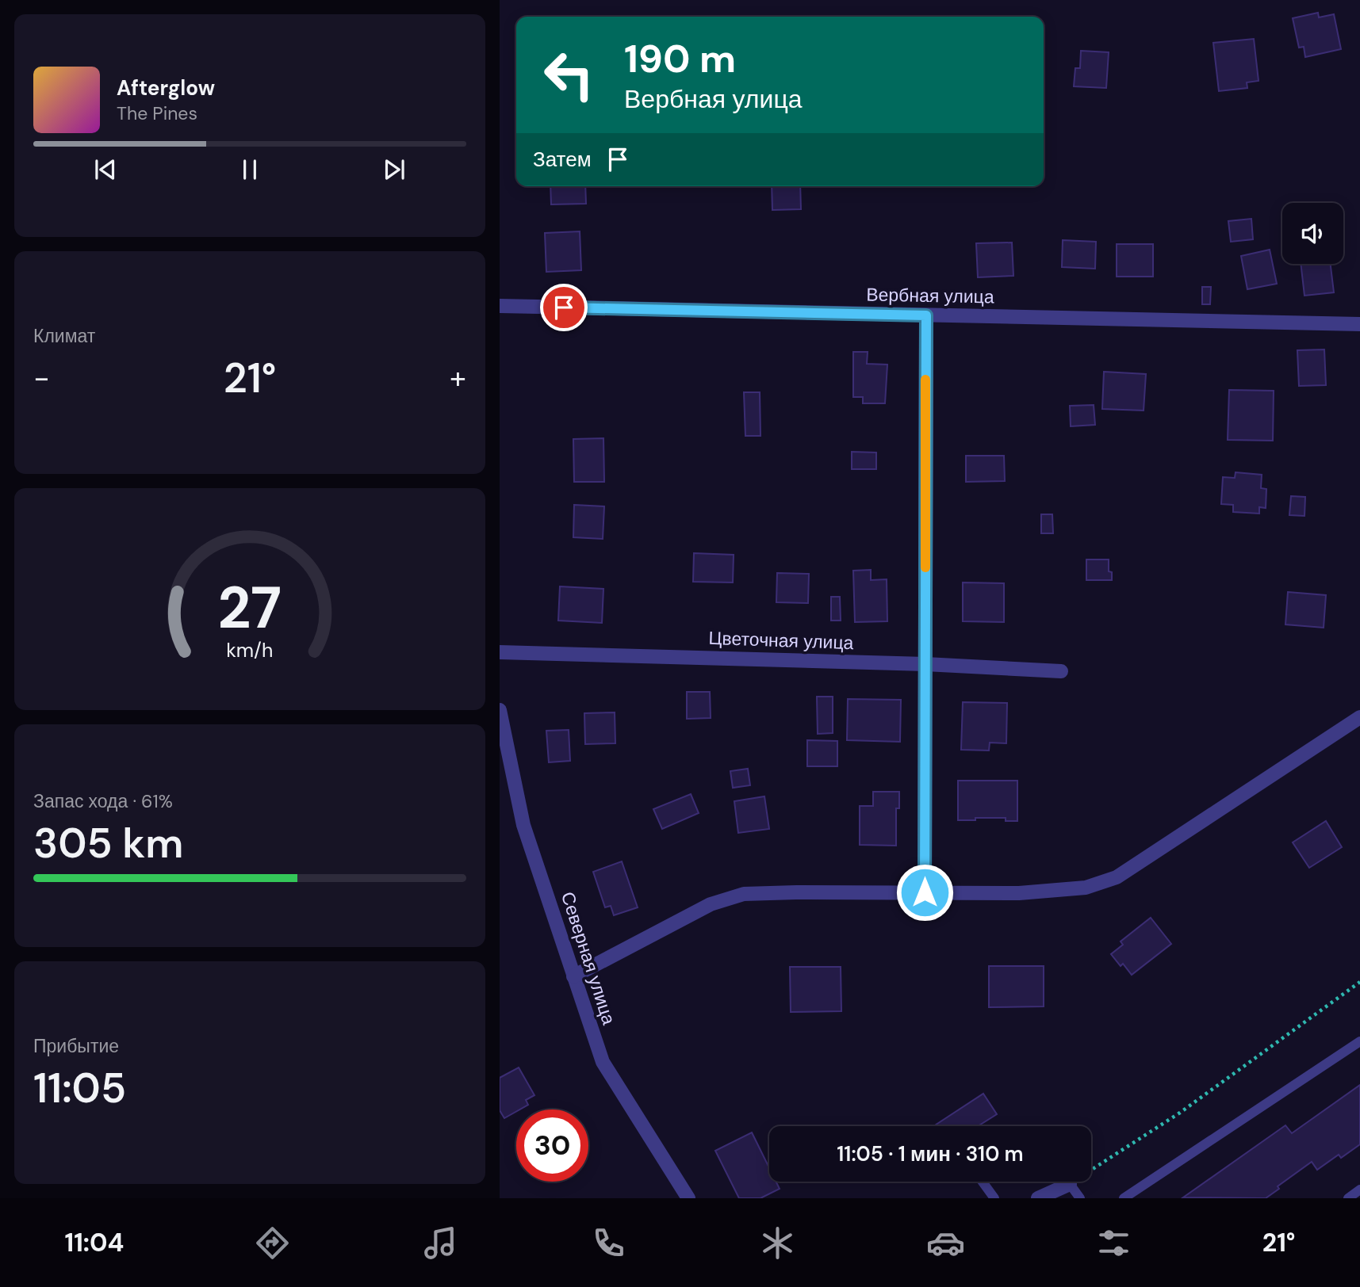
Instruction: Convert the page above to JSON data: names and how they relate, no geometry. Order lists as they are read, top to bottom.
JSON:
{
  "streets": {
    "street": ["Вербная улица", "Цветочная улица", "Северная улица"]
  },
  "page": {
    "turn": ["190 m", "Вербная улица"],
    "song": ["Afterglow", "The Pines"],
    "then": "Затем",
    "tile": [
      "Климат",
      ["Запас хода · 61%", "305 km"],
      ["Прибытие", "11:05"]
    ],
    "heat": ["−", "21°", "+"],
    "limit": "30",
    "trip": "11:05 · 1 мин · 310 m",
    "tabs": ["11:04", "21°"],
    "gauge": ["27", "km/h"]
  }
}
